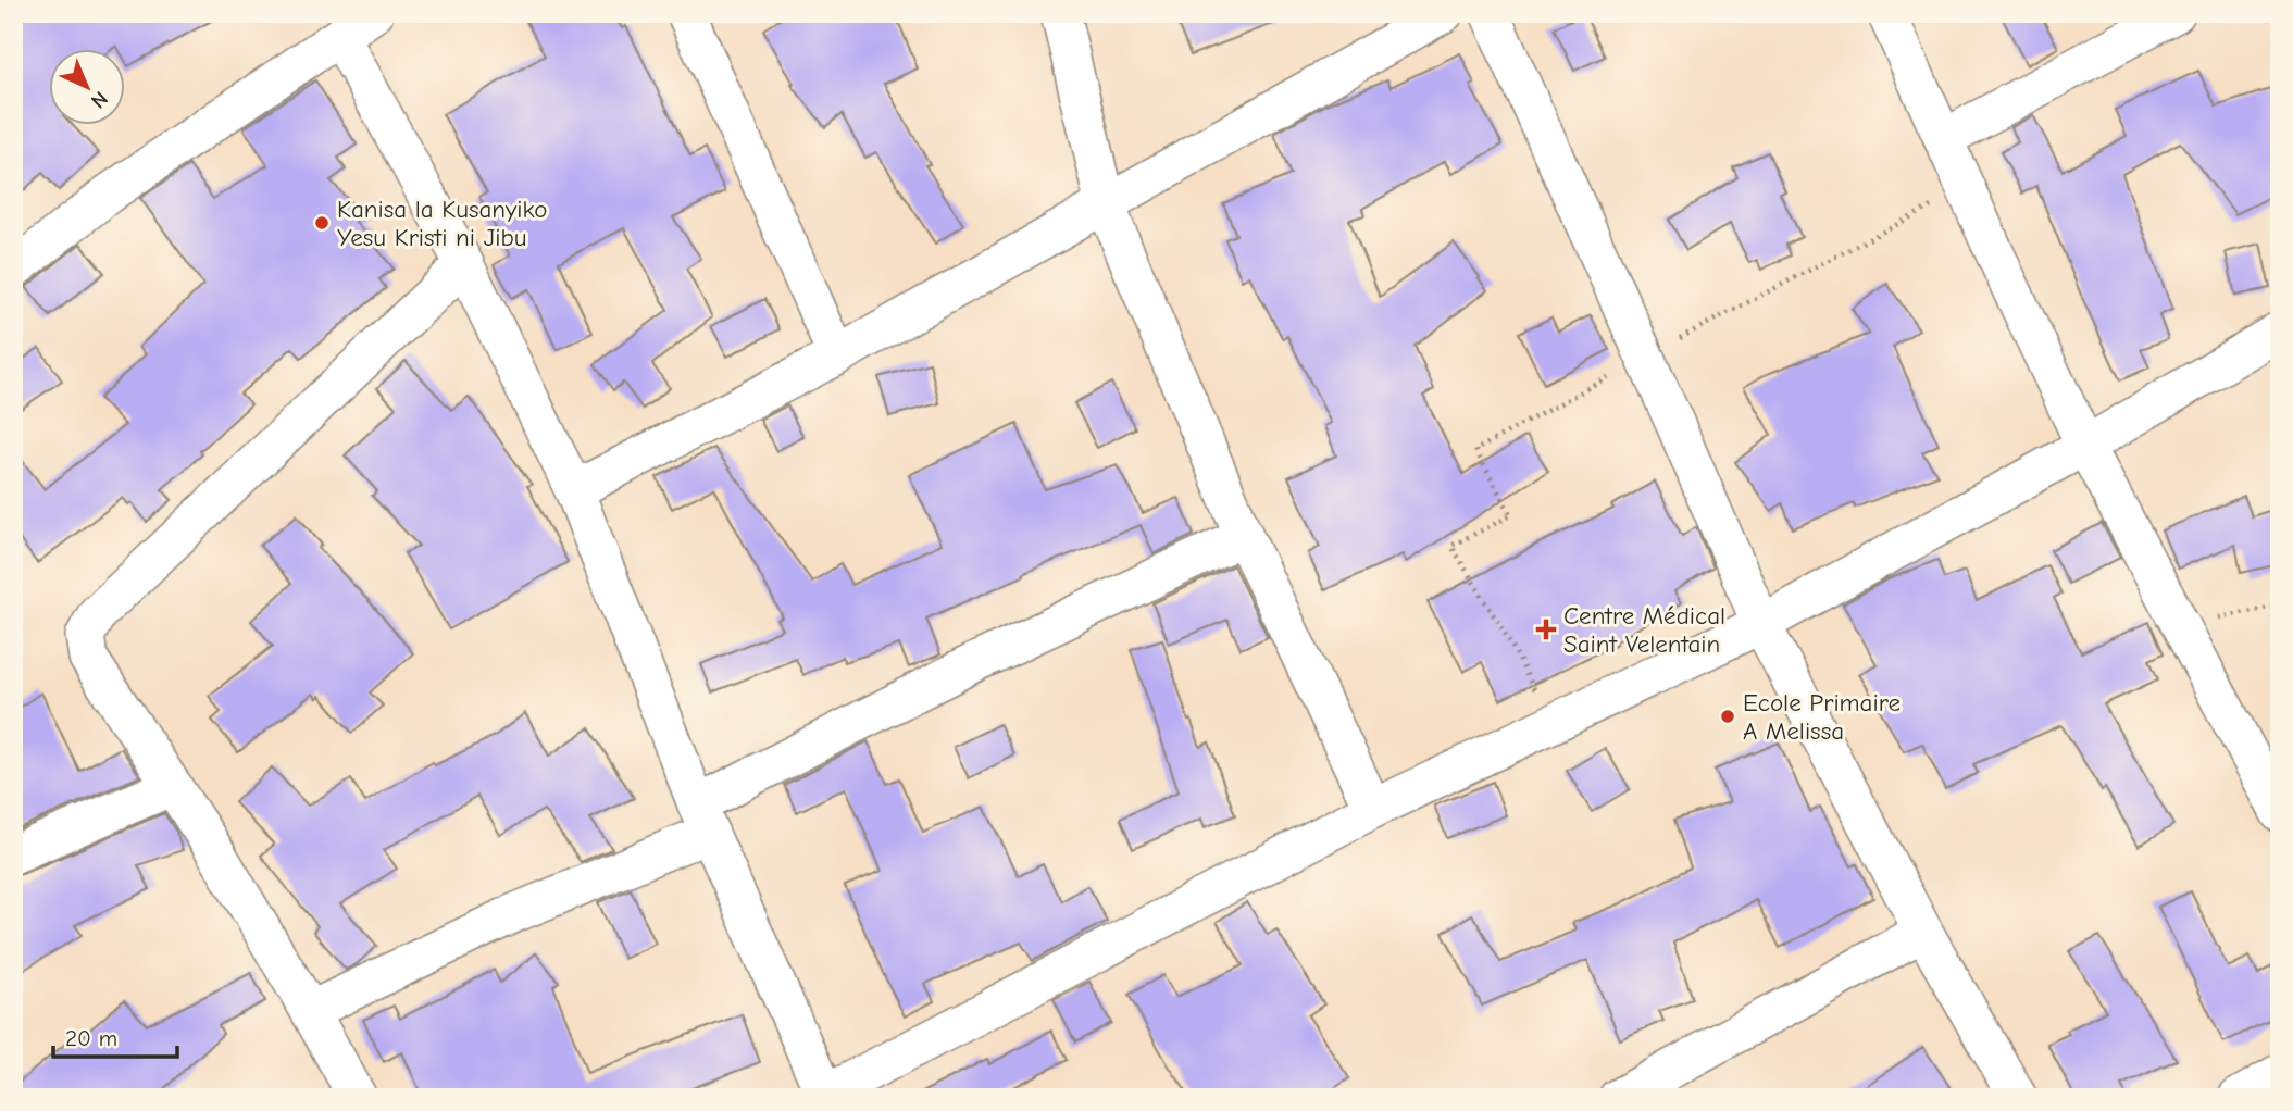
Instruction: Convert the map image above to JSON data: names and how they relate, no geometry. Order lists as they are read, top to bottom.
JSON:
{
  "places": {
    "other": ["Kanisa la Kusanyiko Yesu Kristi ni Jibu", "Ecole Primaire A Melissa"],
    "health": ["Centre Médical Saint Velentain"]
  },
  "scale_bar": "20 m",
  "north": "bottom right"
}
